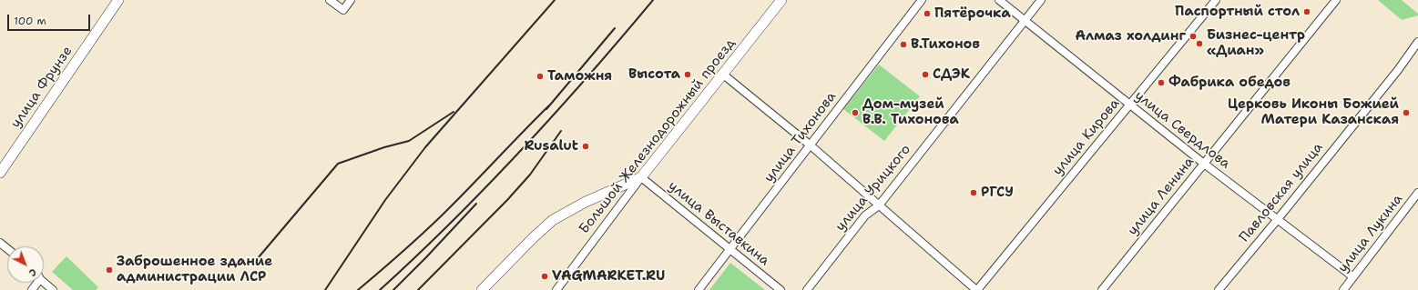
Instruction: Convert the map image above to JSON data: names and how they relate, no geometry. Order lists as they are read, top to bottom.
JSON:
{
  "streets": {
    "main road": ["улица Фрунзе", "Большой Железнодорожный проезд"],
    "street": [
      "улица Свердлова",
      "улица Тихонова",
      "улица Кирова",
      "улица Урицкого",
      "Павловская улица",
      "улица Ленина",
      "улица Выставкина",
      "улица Лукина"
    ]
  },
  "crossings": [
    ["улица Свердлова", "улица Кирова"],
    ["улица Свердлова", "улица Урицкого"],
    ["улица Свердлова", "Павловская улица"],
    ["улица Свердлова", "улица Ленина"],
    ["улица Свердлова", "улица Лукина"],
    ["Большой Железнодорожный проезд", "улица Выставкина"],
    ["улица Тихонова", "улица Выставкина"]
  ],
  "places": [
    "Паспортный стол",
    "Пятёрочка",
    "Алмаз холдинг",
    "Бизнес-центр «Диан»",
    "В.Тихонов",
    "Высота",
    "СДЭК",
    "Таможня",
    "Фабрика обедов",
    "Дом-музей В.В. Тихонова",
    "Церковь Иконы Божией Матери Казанская",
    "Rusalut",
    "РГСУ",
    "Заброшенное здание администрации ЛСР",
    "VAGMARKET.RU"
  ],
  "scale_bar": "100 m",
  "north": "bottom right"
}
